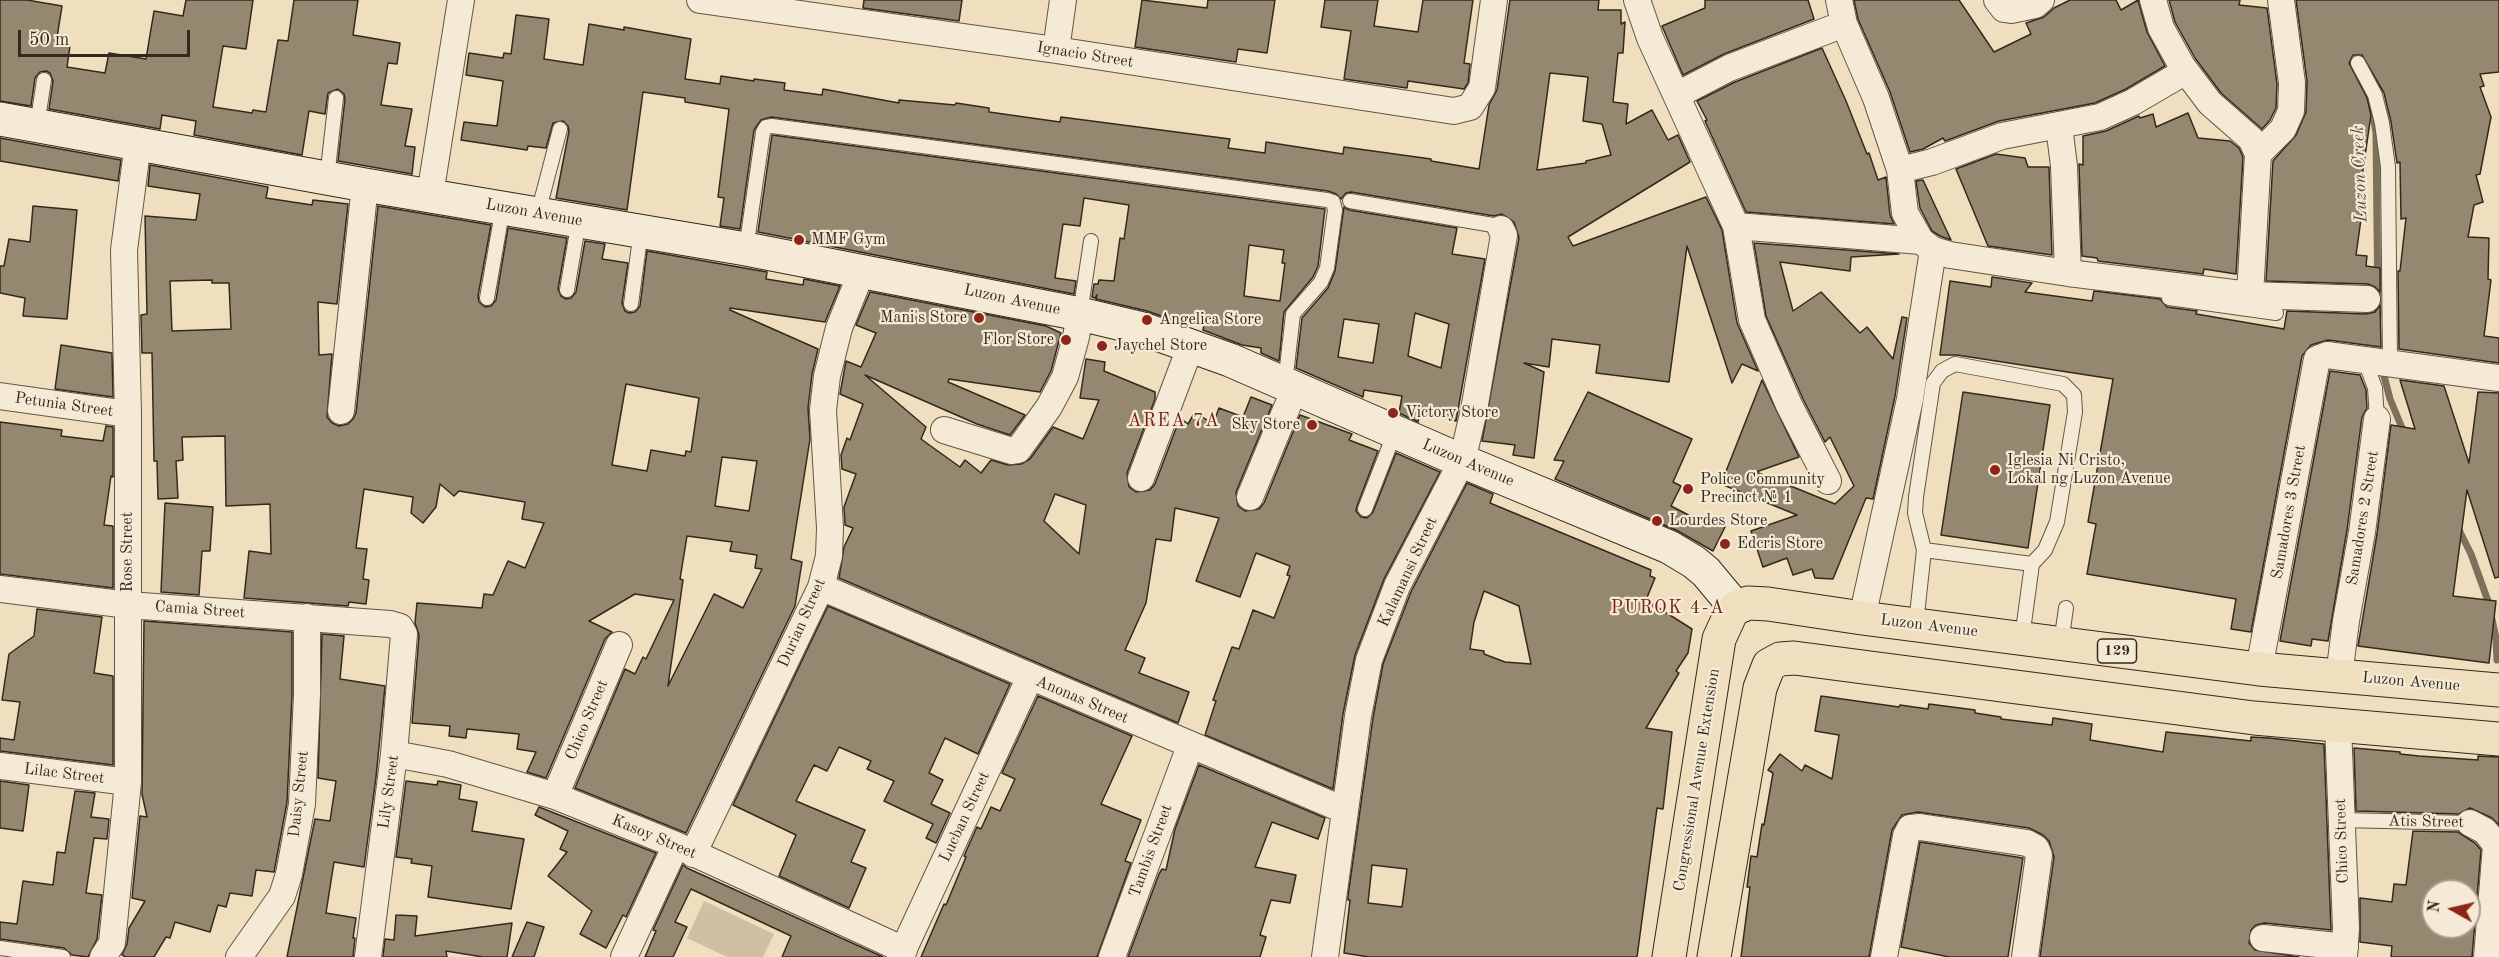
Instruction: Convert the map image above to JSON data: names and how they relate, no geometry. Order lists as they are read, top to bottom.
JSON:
{
  "streets": {
    "main road": ["Luzon Avenue", "129", "Congressional Avenue Extension"],
    "street": [
      "Ignacio Street",
      "Petunia Street",
      "Samadores 3 Street",
      "Samadores 2 Street",
      "Rose Street",
      "Kalamansi Street",
      "Camia Street",
      "Durian Street",
      "Anonas Street",
      "Chico Street",
      "Lilac Street",
      "Lily Street",
      "Daisy Street",
      "Lucban Street",
      "Atis Street",
      "Kasoy Street",
      "Tambis Street"
    ]
  },
  "crossings": [
    ["Luzon Avenue", "Samadores 3 Street"],
    ["Luzon Avenue", "Samadores 2 Street"],
    ["Luzon Avenue", "Rose Street"],
    ["Luzon Avenue", "Kalamansi Street"],
    ["Luzon Avenue", "Durian Street"],
    ["Luzon Avenue", "Congressional Avenue Extension"],
    ["Petunia Street", "Rose Street"],
    ["Samadores 3 Street", "Samadores 2 Street"],
    ["Rose Street", "Camia Street"],
    ["Rose Street", "Lilac Street"],
    ["Kalamansi Street", "Anonas Street"],
    ["Camia Street", "Lily Street"],
    ["Camia Street", "Daisy Street"],
    ["Durian Street", "Anonas Street"],
    ["Durian Street", "Kasoy Street"],
    ["Anonas Street", "Lucban Street"],
    ["Anonas Street", "Tambis Street"],
    ["Chico Street", "Atis Street"],
    ["Chico Street", "Kasoy Street"],
    ["Lily Street", "Kasoy Street"],
    ["Lucban Street", "Kasoy Street"]
  ],
  "districts": ["AREA 7A", "PUROK 4-A"],
  "water": ["Luzon Creek"],
  "places": [
    "MMF Gym",
    "Mani's Store",
    "Angelica Store",
    "Flor Store",
    "Jaychel Store",
    "Victory Store",
    "Sky Store",
    "Iglesia Ni Cristo, Lokal ng Luzon Avenue",
    "Police Community Precinct № 1",
    "Lourdes Store",
    "Edcris Store"
  ],
  "scale_bar": "50 m",
  "north": "left"
}
